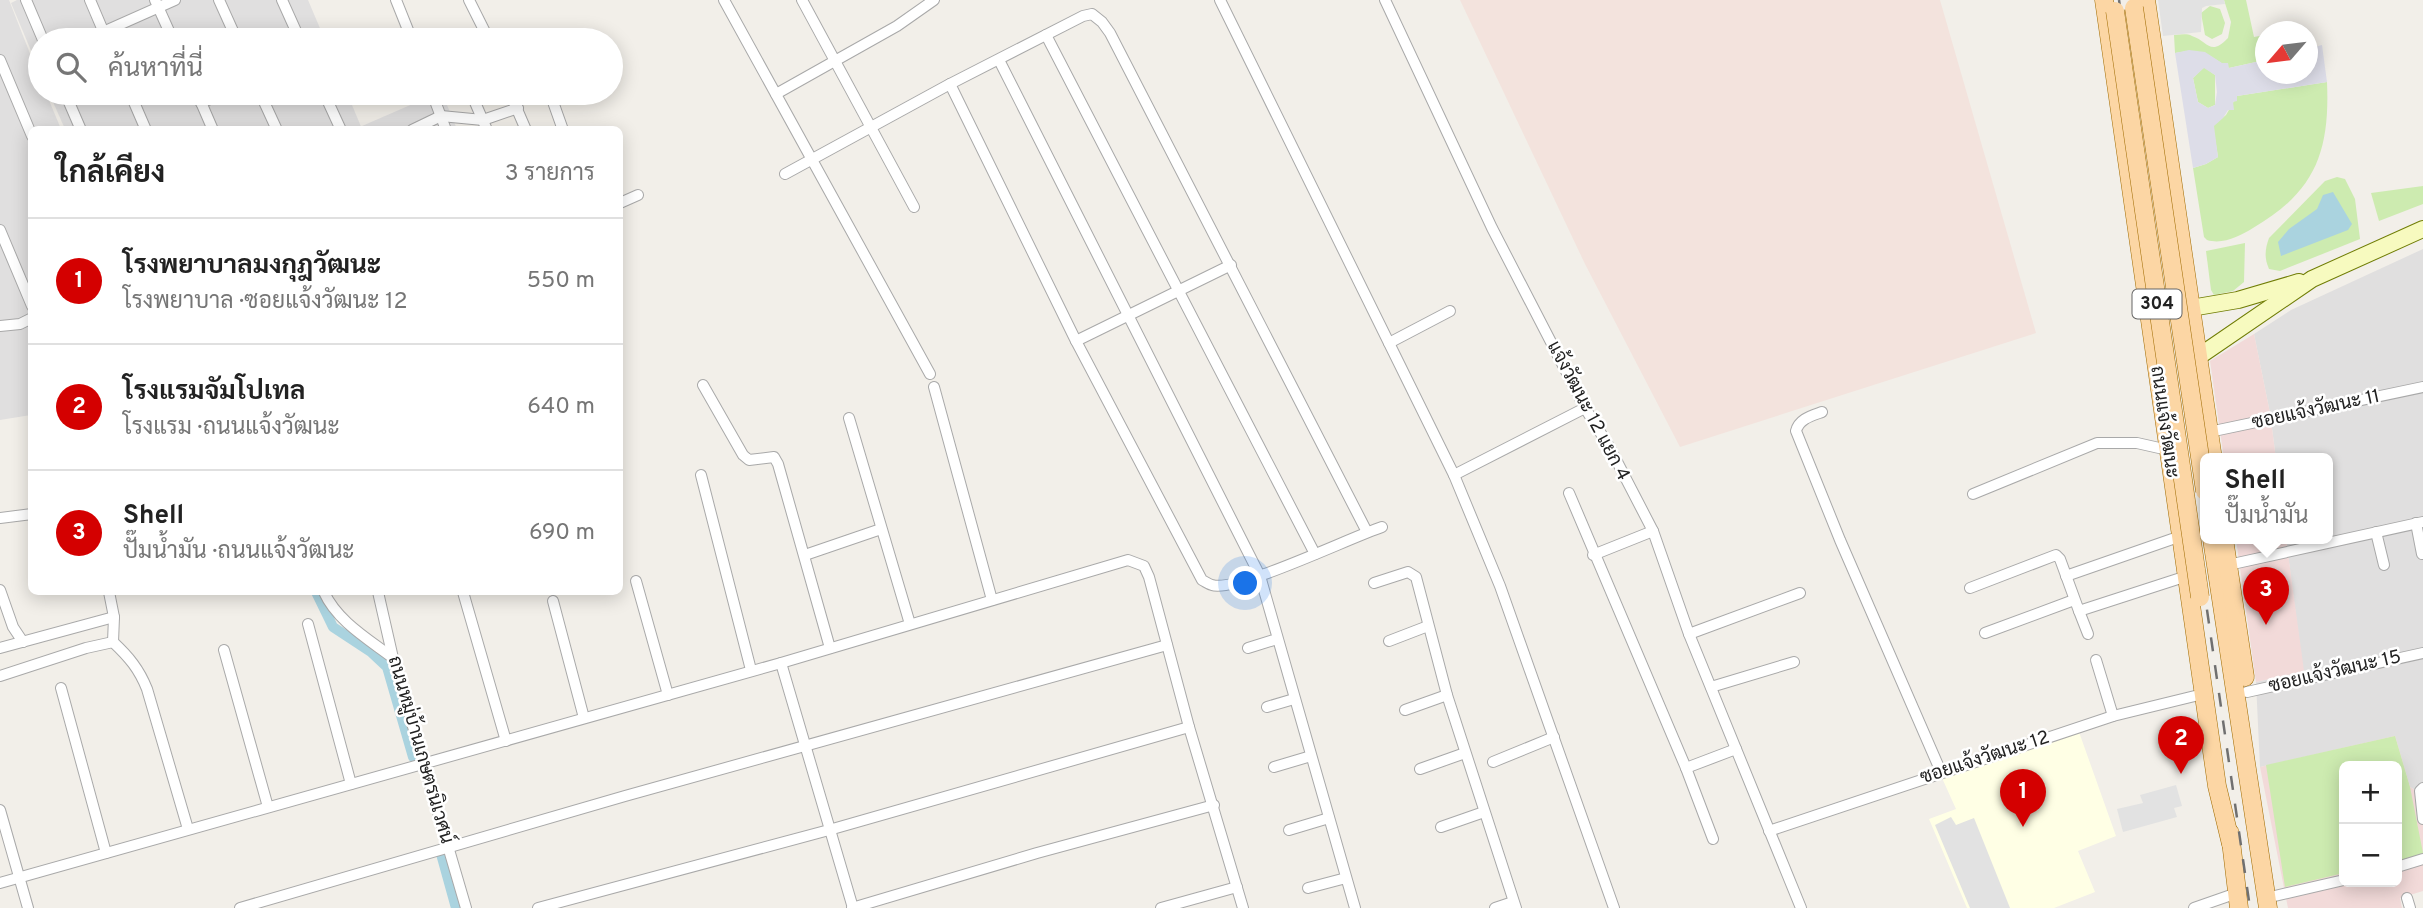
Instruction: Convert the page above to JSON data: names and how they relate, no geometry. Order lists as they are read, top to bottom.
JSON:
{
  "streets": {
    "main road": ["304", "ถนนแจ้งวัฒนะ"],
    "street": [
      "ซอยแจ้งวัฒนะ 11",
      "แจ้งวัฒนะ 12 แยก 4",
      "ซอยแจ้งวัฒนะ 15",
      "ถนนหมู่บ้านเกษตรนิเวศน์",
      "ซอยแจ้งวัฒนะ 12"
    ]
  },
  "crossings": [
    ["ซอยแจ้งวัฒนะ 11", "ถนนแจ้งวัฒนะ"],
    ["แจ้งวัฒนะ 12 แยก 4", "ซอยแจ้งวัฒนะ 12"],
    ["ถนนแจ้งวัฒนะ", "ซอยแจ้งวัฒนะ 12"]
  ],
  "north": "bottom left",
  "page": {
    "search": "ค้นหาที่นี่",
    "heading": ["ใกล้เคียง", "3 รายการ"],
    "list": [
      {
        "mark": "1",
        "name": "โรงพยาบาลมงกุฎวัฒนะ",
        "note": "โรงพยาบาล · ซอยแจ้งวัฒนะ 12",
        "value": "550 m"
      },
      {
        "mark": "2",
        "name": "โรงแรมจัมโปเทล",
        "note": "โรงแรม · ถนนแจ้งวัฒนะ",
        "value": "640 m"
      },
      {
        "mark": "3",
        "name": "Shell",
        "note": "ปั๊มน้ำมัน · ถนนแจ้งวัฒนะ",
        "value": "690 m"
      }
    ],
    "popup": ["Shell", "ปั๊มน้ำมัน"],
    "pins": ["3", "2", "1"],
    "map_buttons": ["+", "−"]
  }
}
